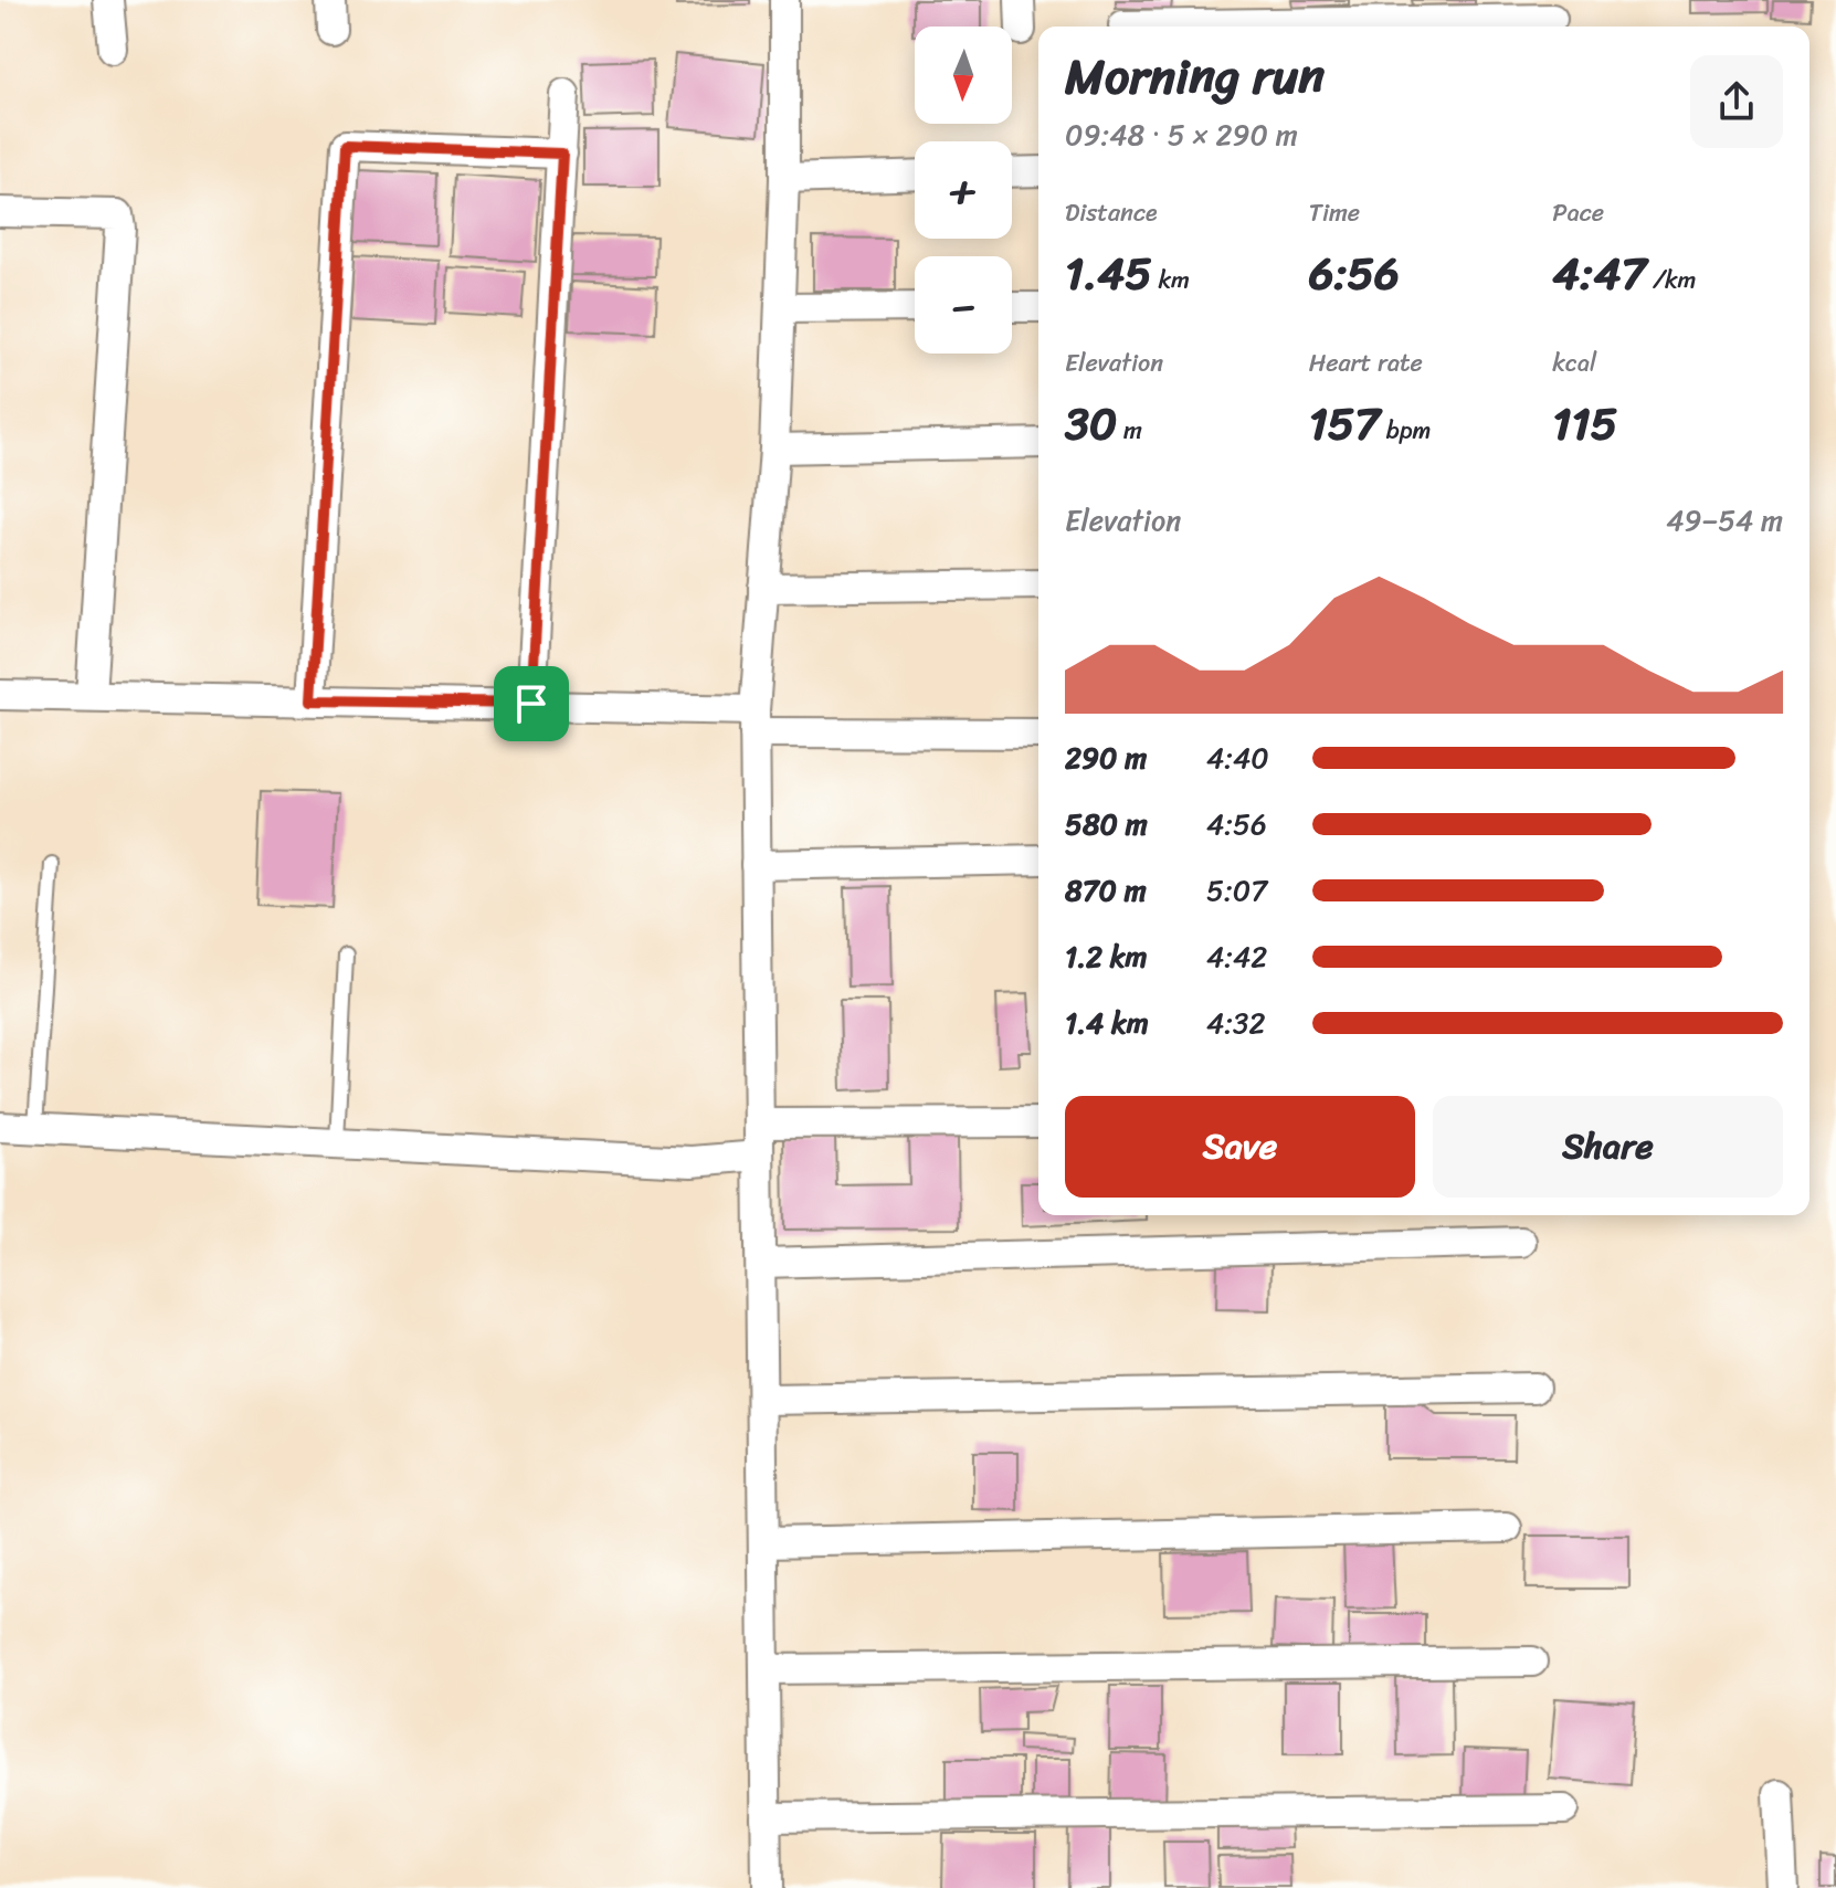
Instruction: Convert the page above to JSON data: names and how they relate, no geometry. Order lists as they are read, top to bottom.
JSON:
{
  "north": "bottom",
  "page": {
    "map_buttons": ["+", "−"],
    "heading": ["Morning run", "09:48 · 5 × 290 m"],
    "stats": [
      ["Distance", "1.45 km"],
      ["Time", "6:56"],
      ["Pace", "4:47 /km"],
      ["Elevation", "30 m"],
      ["Heart rate", "157 bpm"],
      ["kcal", "115"]
    ],
    "chart": ["Elevation", "49–54 m"],
    "list": [
      {
        "name": "290 m",
        "note": "4:40"
      },
      {
        "name": "580 m",
        "note": "4:56"
      },
      {
        "name": "870 m",
        "note": "5:07"
      },
      {
        "name": "1.2 km",
        "note": "4:42"
      },
      {
        "name": "1.4 km",
        "note": "4:32"
      }
    ],
    "buttons": ["Save", "Share"]
  }
}
